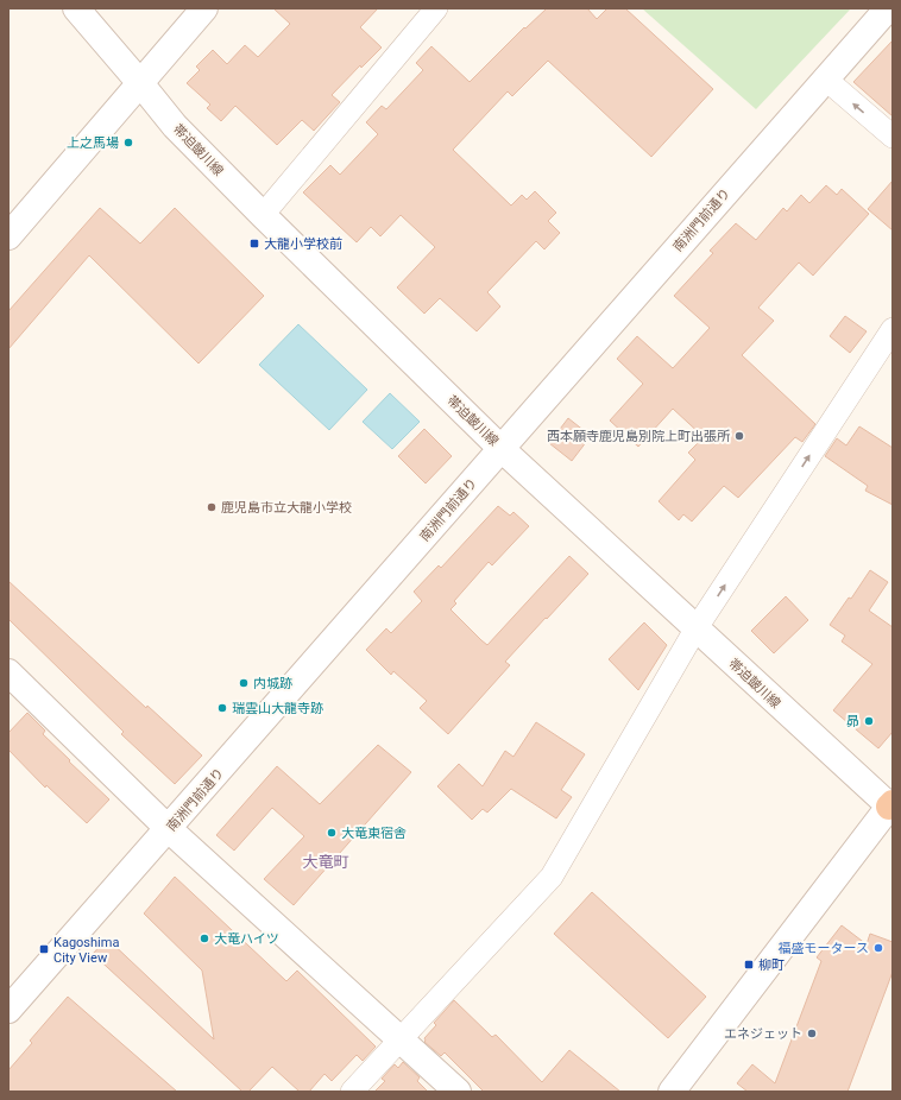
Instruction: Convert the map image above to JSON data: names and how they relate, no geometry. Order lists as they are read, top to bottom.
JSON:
{
  "streets": {
    "street": ["帯迫皷川線", "南洲門前通り"]
  },
  "crossings": [
    ["帯迫皷川線", "南洲門前通り"]
  ],
  "districts": ["大竜町"],
  "places": {
    "other": [
      "上之馬場",
      "西本願寺鹿児島別院上町出張所",
      "鹿児島市立大龍小学校",
      "内城跡",
      "瑞雲山大龍寺跡",
      "昴",
      "大竜東宿舎",
      "大竜ハイツ",
      "福盛モータース",
      "エネジェット"
    ],
    "transit": ["大龍小学校前", "Kagoshima City View", "柳町"]
  }
}
